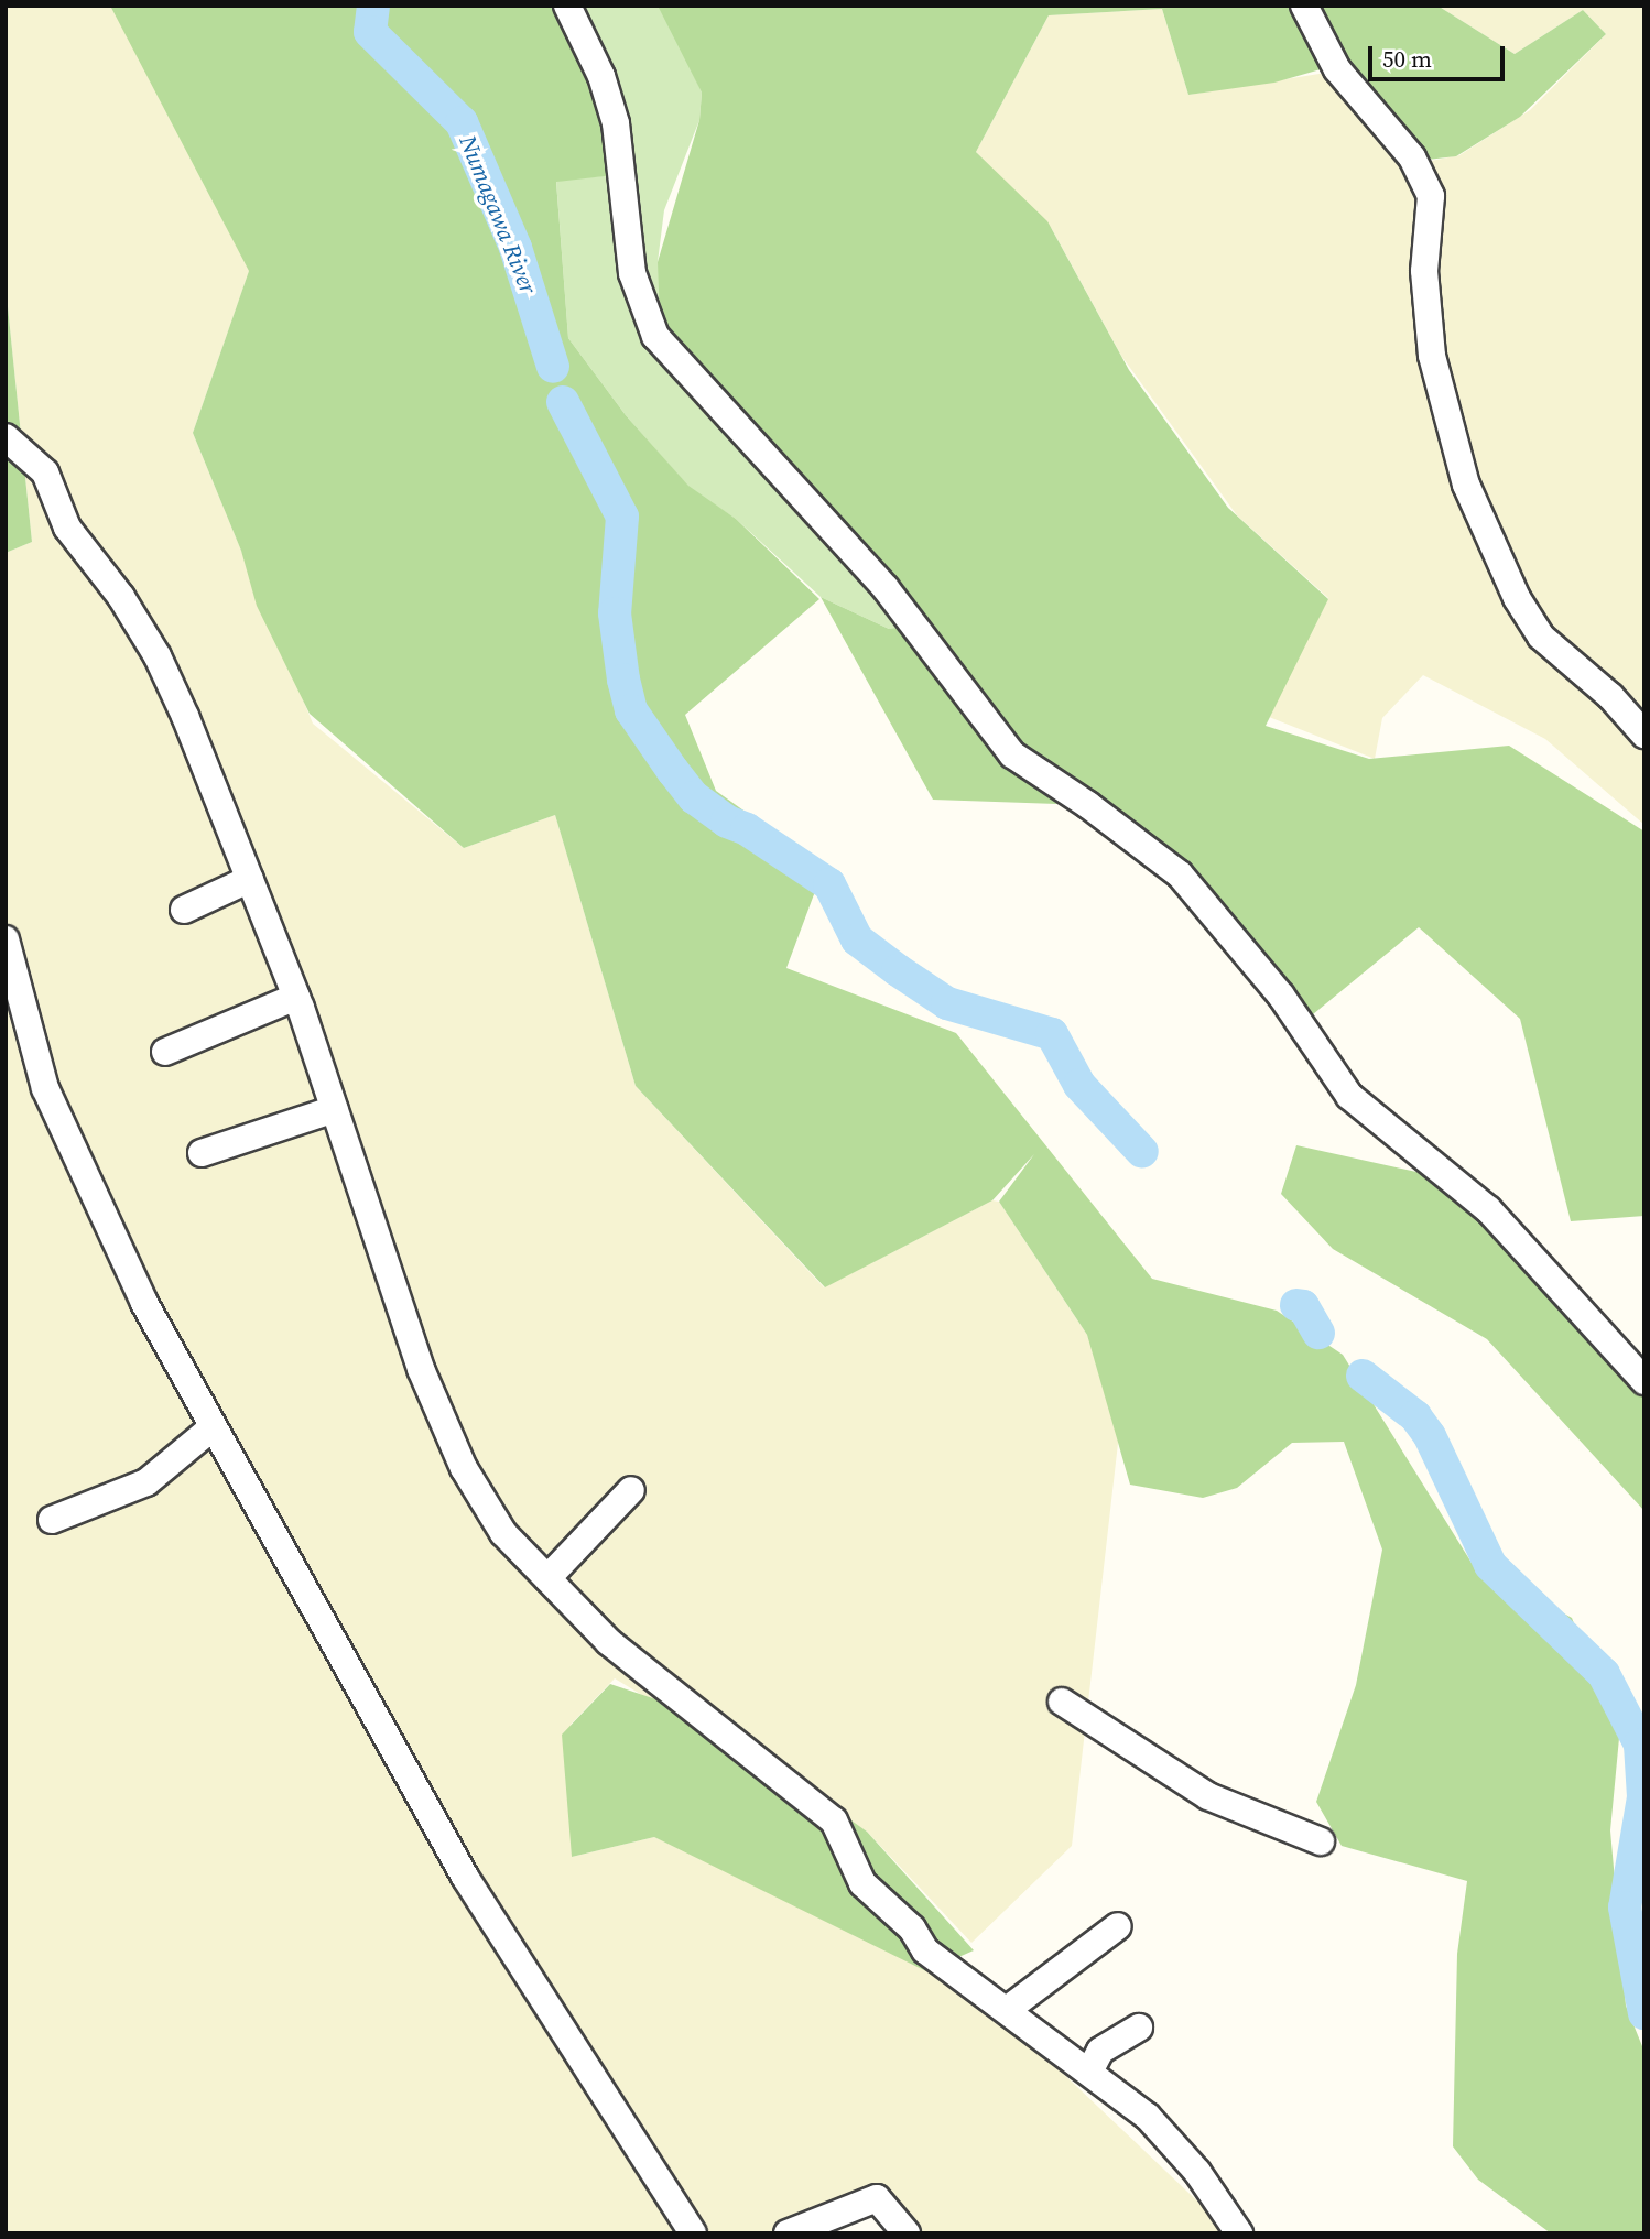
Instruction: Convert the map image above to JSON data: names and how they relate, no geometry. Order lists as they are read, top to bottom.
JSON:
{
  "water": ["Numagawa River"],
  "scale_bar": "50 m"
}
